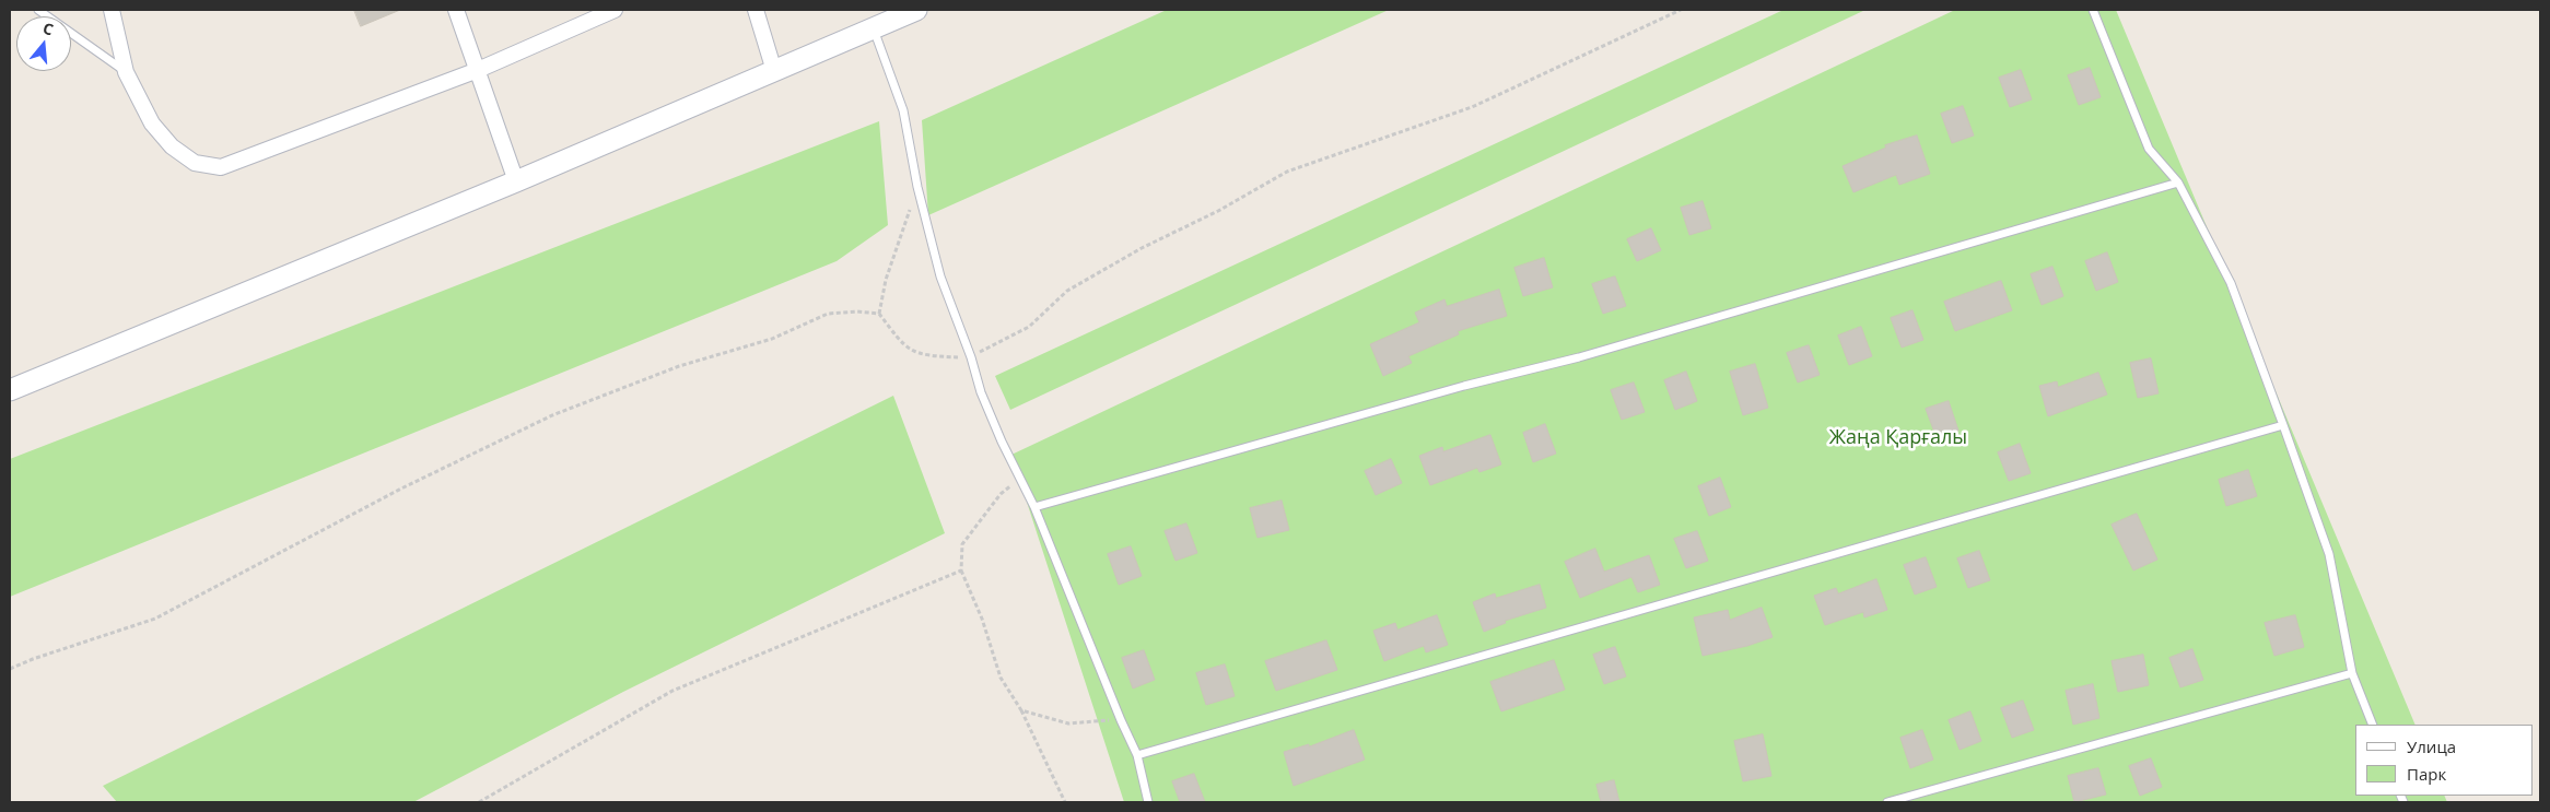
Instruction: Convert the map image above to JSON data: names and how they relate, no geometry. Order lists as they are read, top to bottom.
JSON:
{
  "parks": ["Жаңа Қарғалы"],
  "legend": ["Улица", "Парк"],
  "north": "top"
}
